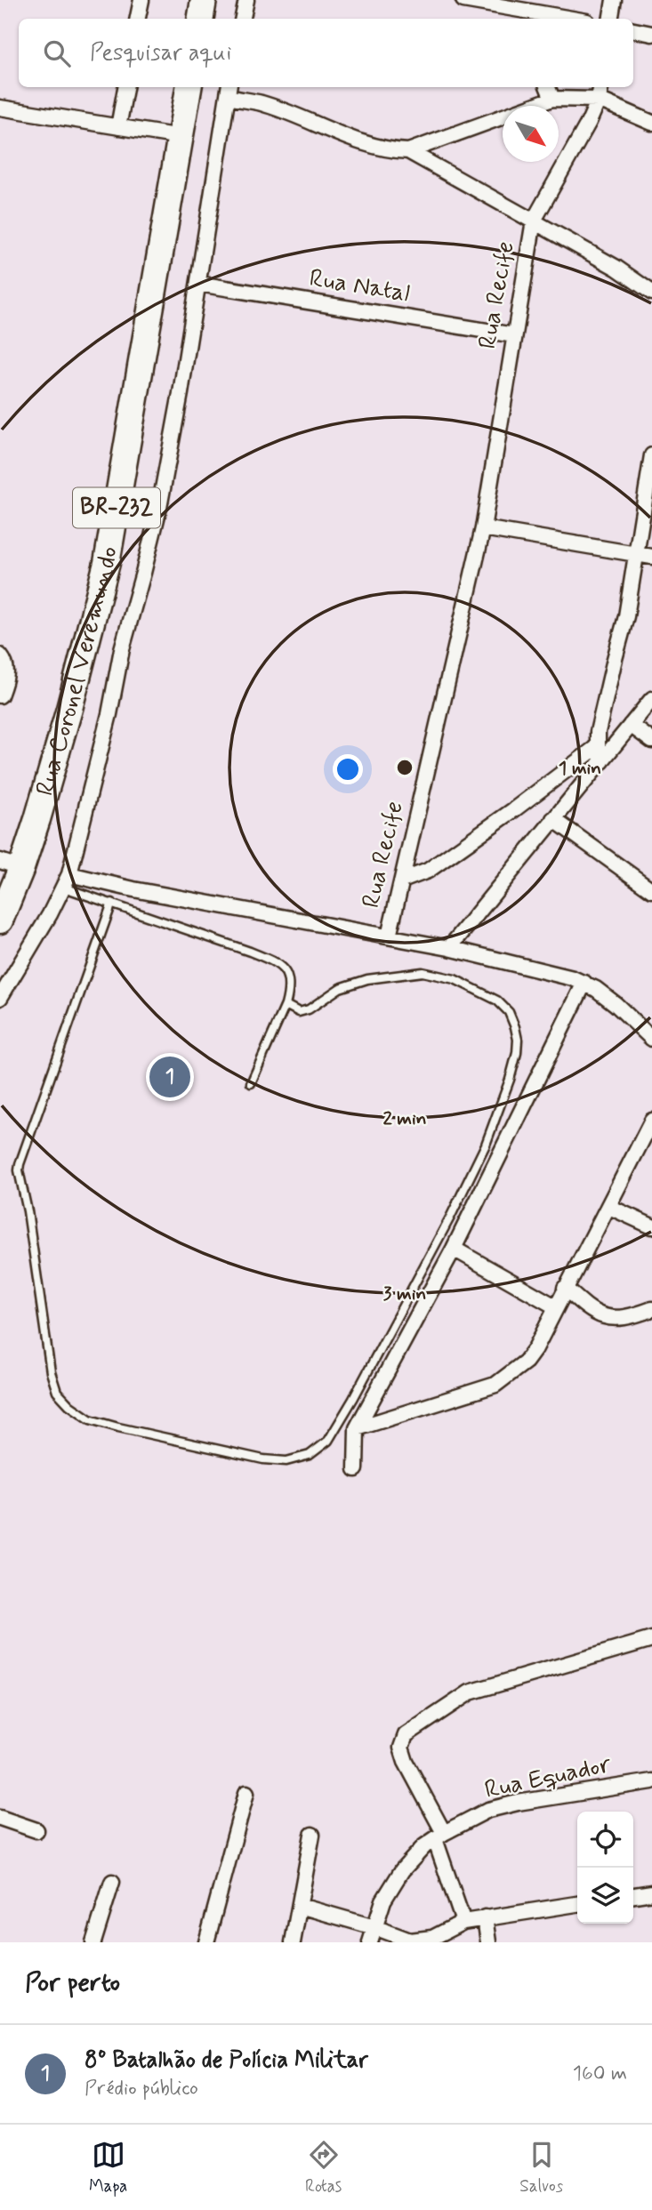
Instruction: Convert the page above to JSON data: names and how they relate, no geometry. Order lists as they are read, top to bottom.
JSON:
{
  "streets": {
    "highway": ["BR-232", "Rua Coronel Veremundo"],
    "street": ["Rua Natal", "Rua Recife", "Rua Equador"]
  },
  "crossings": [
    ["Rua Natal", "Rua Recife"]
  ],
  "north": "bottom right",
  "page": {
    "search": "Pesquisar aqui",
    "pins": "1",
    "heading": "Por perto",
    "list": [
      {
        "mark": "1",
        "name": "8º Batalhão de Polícia Militar",
        "note": "Prédio público",
        "value": "160 m"
      }
    ],
    "nav": ["Mapa", "Rotas", "Salvos"]
  },
  "rings": ["1 min", "2 min", "3 min"]
}
